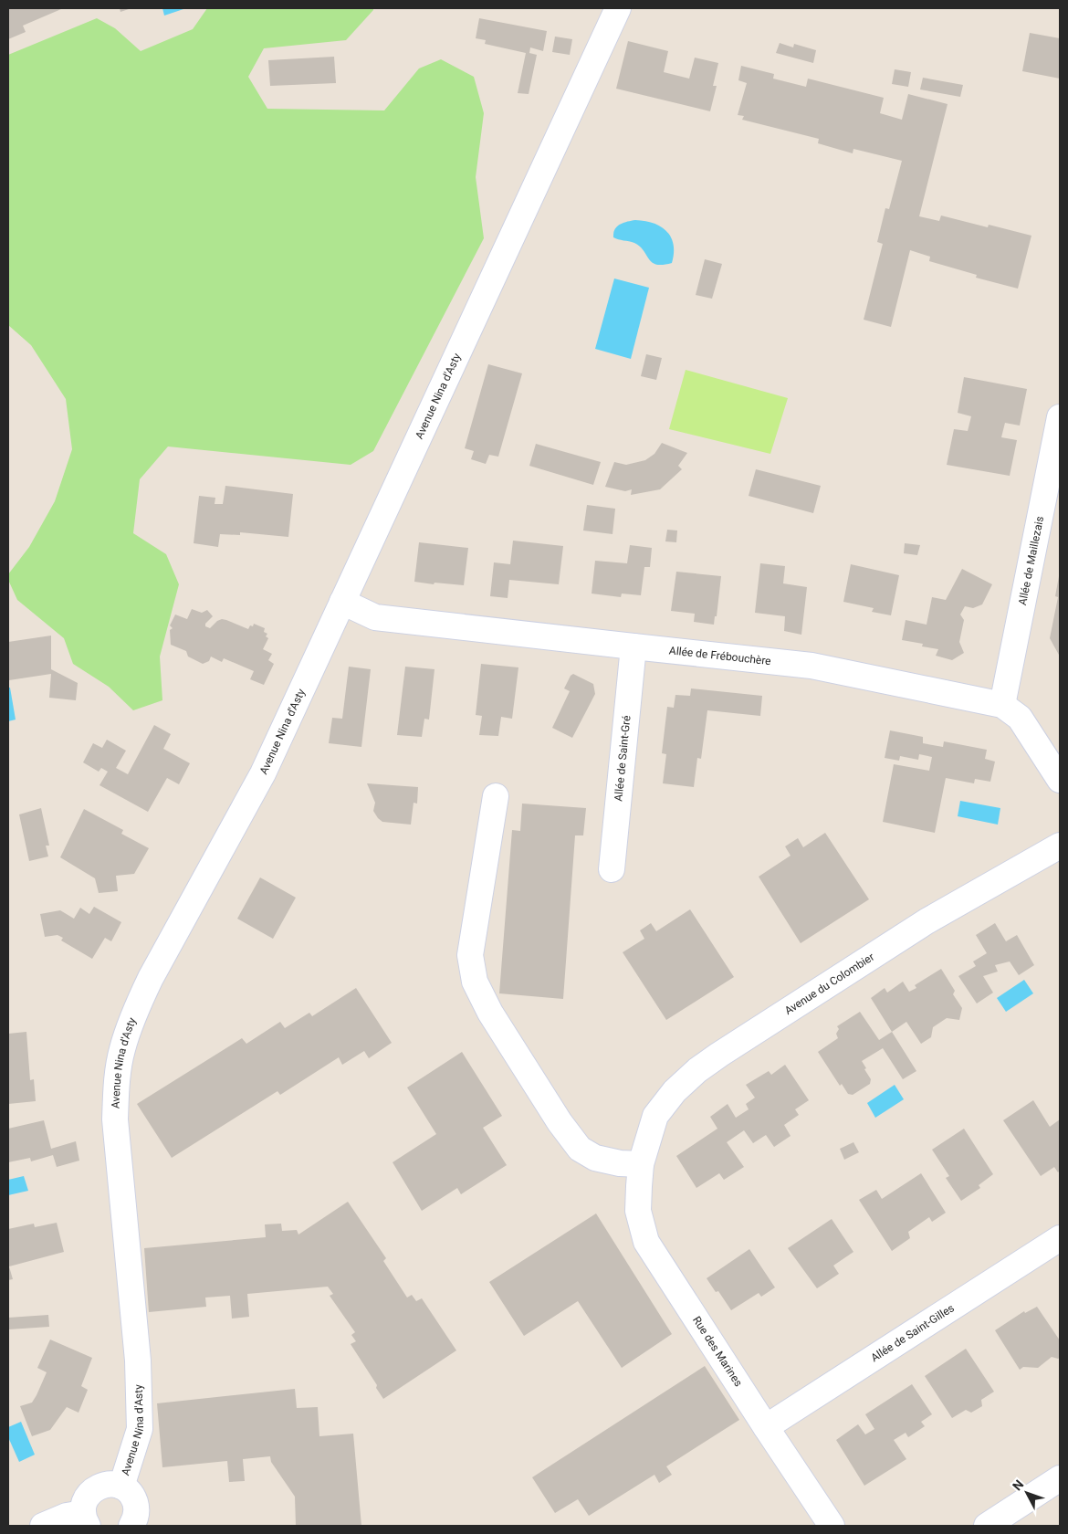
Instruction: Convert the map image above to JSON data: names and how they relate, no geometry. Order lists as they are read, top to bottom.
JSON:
{
  "streets": {
    "street": [
      "Avenue Nina d'Asty",
      "Allée de Maillezais",
      "Allée de Frébouchère",
      "Allée de Saint-Gré",
      "Avenue du Colombier",
      "Allée de Saint-Gilles",
      "Rue des Marines"
    ]
  },
  "crossings": [
    ["Avenue Nina d'Asty", "Allée de Frébouchère"],
    ["Allée de Maillezais", "Allée de Frébouchère"],
    ["Allée de Frébouchère", "Allée de Saint-Gré"],
    ["Avenue du Colombier", "Rue des Marines"],
    ["Allée de Saint-Gilles", "Rue des Marines"]
  ],
  "north": "top left"
}
